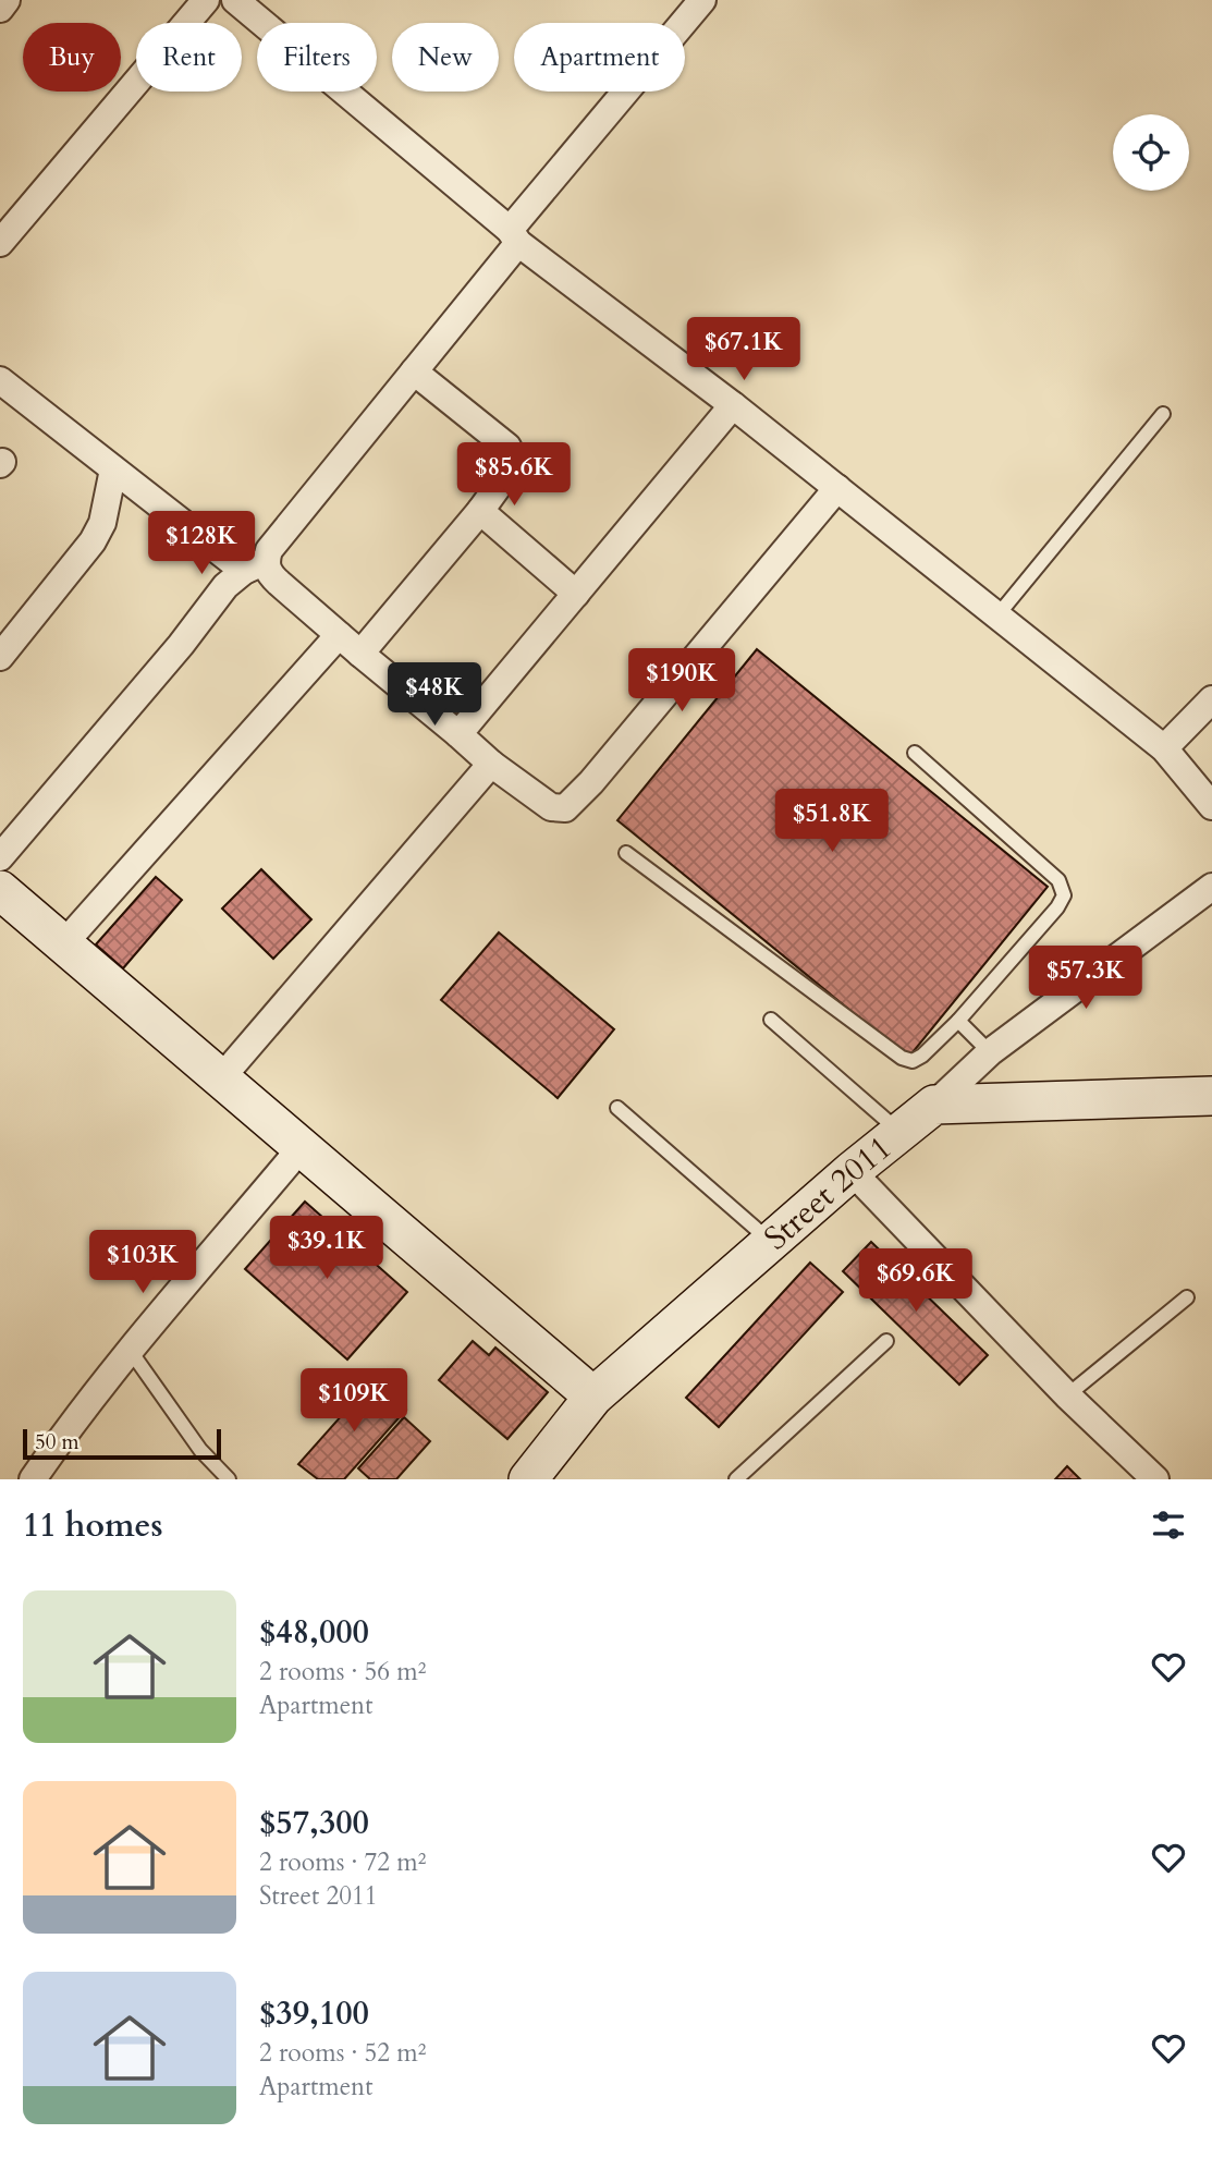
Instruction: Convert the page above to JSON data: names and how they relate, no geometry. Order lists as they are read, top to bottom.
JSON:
{
  "streets": {
    "main road": ["Street 2011"]
  },
  "scale_bar": "50 m",
  "page": {
    "chip": [
      "Buy",
      "Rent",
      "Filters",
      "New",
      "Apartment"
    ],
    "price": [
      "$67.1K",
      "$85.6K",
      "$128K",
      "$190K",
      "$48K",
      "$51.8K",
      "$57.3K",
      "$39.1K",
      "$103K",
      "$69.6K",
      "$109K"
    ],
    "scale": "50 m",
    "heading": "11 homes",
    "list": [
      {
        "name": "$48,000",
        "note": "2 rooms · 56 m² · Apartment"
      },
      {
        "name": "$57,300",
        "note": "2 rooms · 72 m² · Street 2011"
      },
      {
        "name": "$39,100",
        "note": "2 rooms · 52 m² · Apartment"
      }
    ]
  }
}
